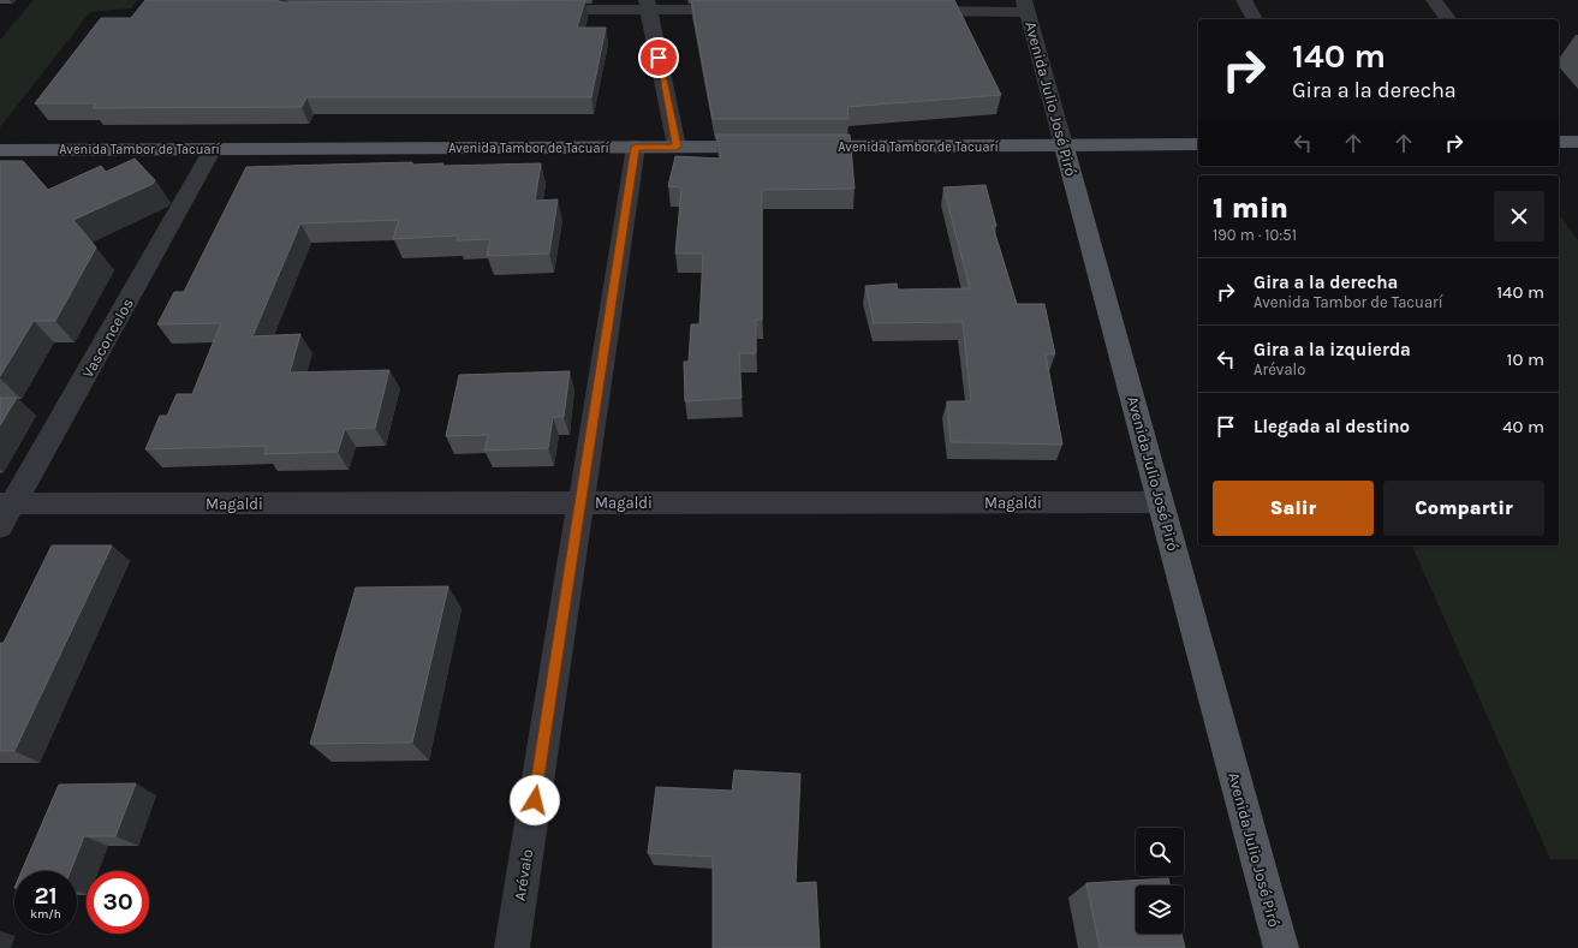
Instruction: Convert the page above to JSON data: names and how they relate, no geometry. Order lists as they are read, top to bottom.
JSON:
{
  "streets": {
    "main road": ["Avenida Julio José Piró", "Avenida Tambor de Tacuarí"],
    "street": ["Vasconcelos", "Magaldi", "Arévalo"]
  },
  "crossings": [
    ["Avenida Julio José Piró", "Avenida Tambor de Tacuarí"],
    ["Avenida Julio José Piró", "Magaldi"],
    ["Avenida Tambor de Tacuarí", "Vasconcelos"],
    ["Avenida Tambor de Tacuarí", "Arévalo"],
    ["Vasconcelos", "Magaldi"],
    ["Magaldi", "Arévalo"]
  ],
  "page": {
    "turn": ["140 m", "Gira a la derecha"],
    "heading": ["1 min", "190 m · 10:51"],
    "list": [
      {
        "name": "Gira a la derecha",
        "note": "Avenida Tambor de Tacuarí",
        "value": "140 m"
      },
      {
        "name": "Gira a la izquierda",
        "note": "Arévalo",
        "value": "10 m"
      },
      {
        "name": "Llegada al destino",
        "value": "40 m"
      }
    ],
    "buttons": ["Salir", "Compartir"],
    "speed": "21 km/h",
    "limit": "30"
  }
}
